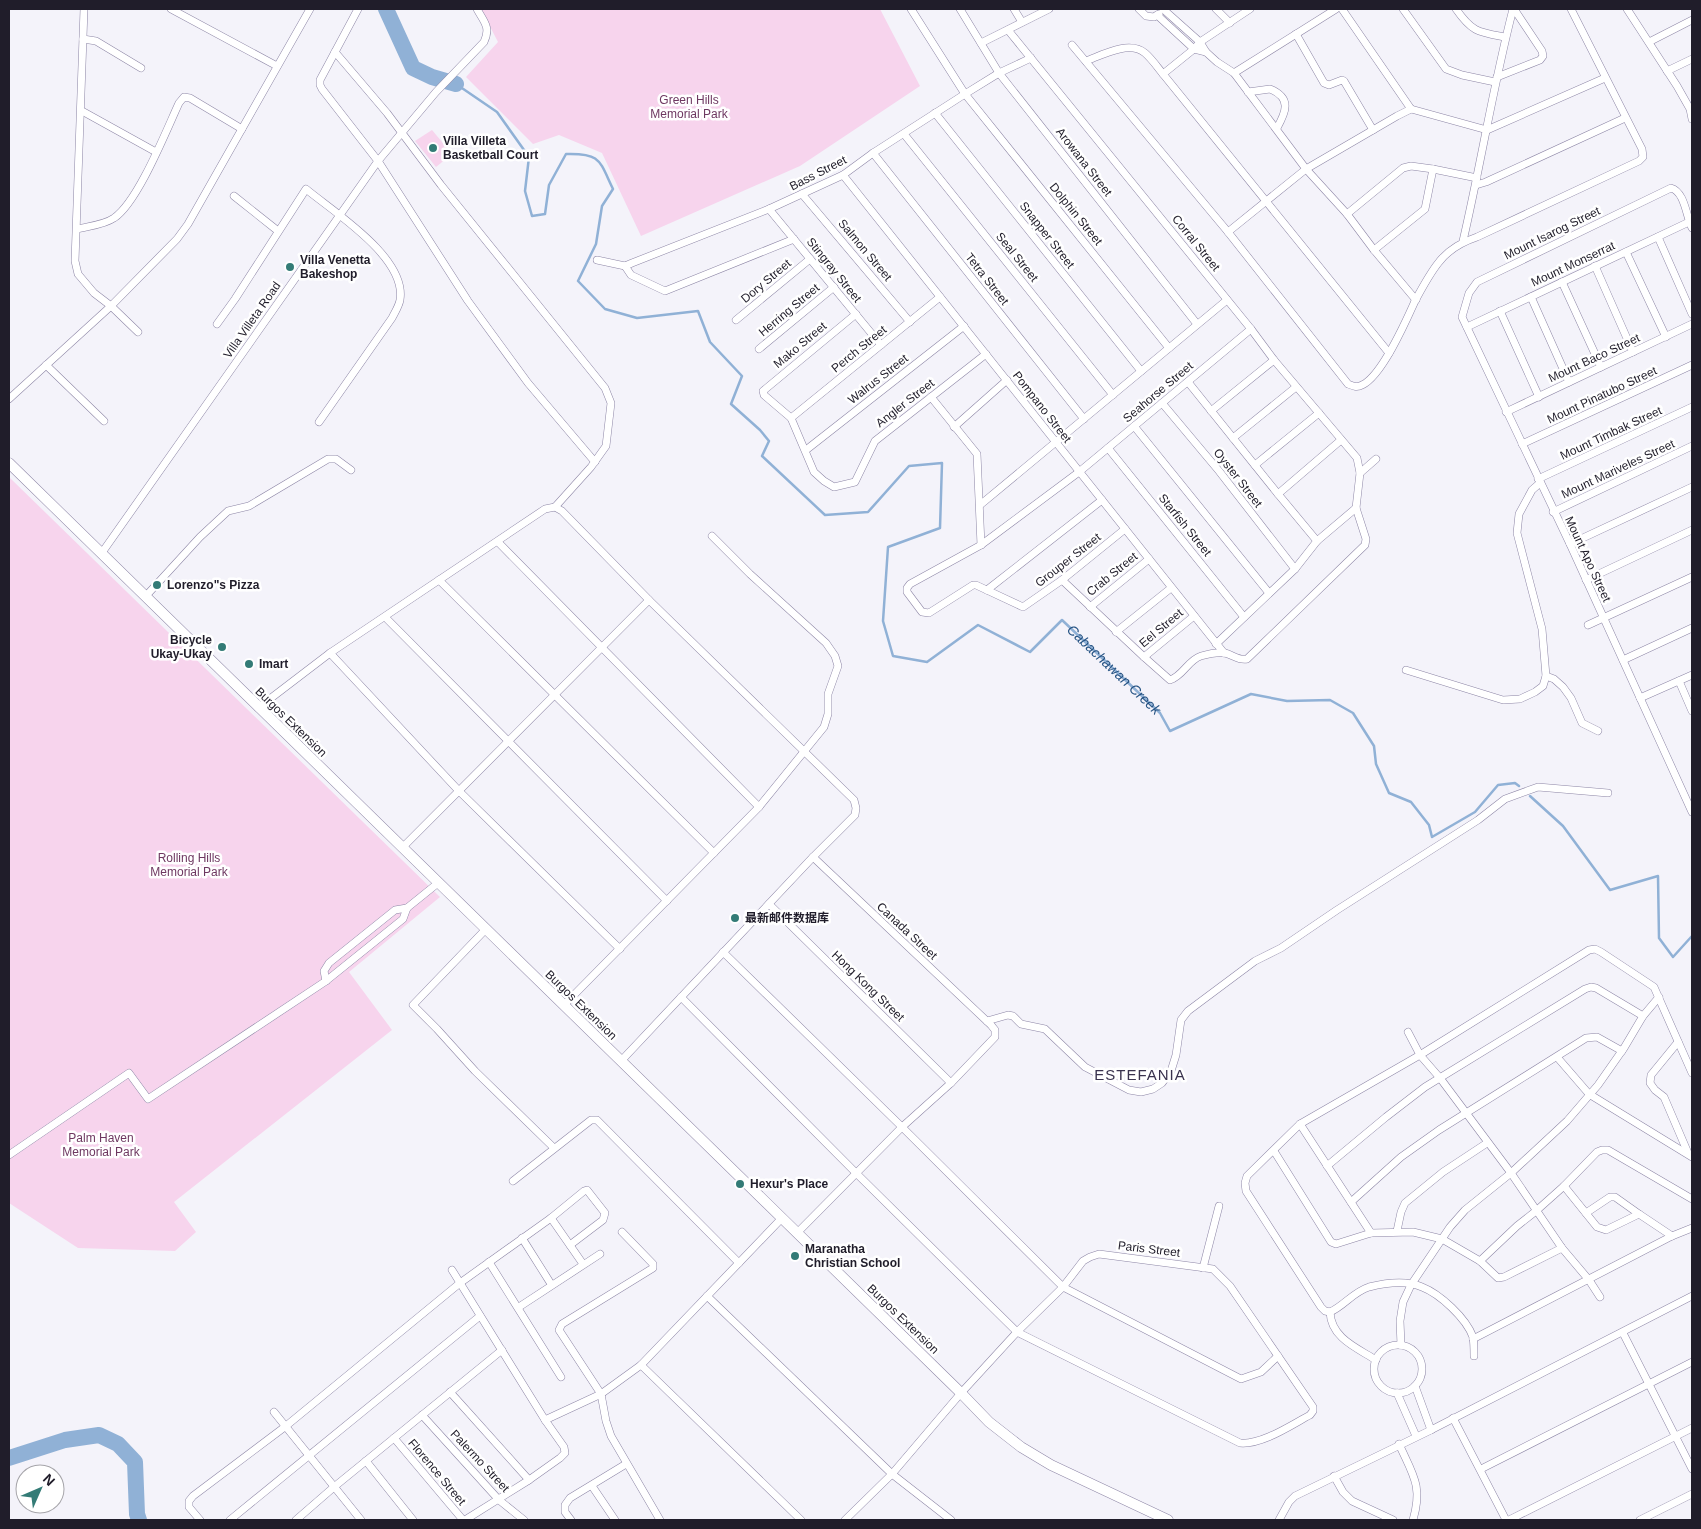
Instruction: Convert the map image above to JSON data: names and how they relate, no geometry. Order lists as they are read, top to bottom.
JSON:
{
  "streets": {
    "main road": ["Burgos Extension"],
    "street": [
      "Arowana Street",
      "Bass Street",
      "Dolphin Street",
      "Mount Isarog Street",
      "Snapper Street",
      "Corral Street",
      "Salmon Street",
      "Seal Street",
      "Mount Monserrat",
      "Stingray Street",
      "Tetra Street",
      "Dory Street",
      "Herring Street",
      "Villa Villeta Road",
      "Mako Street",
      "Perch Street",
      "Mount Baco Street",
      "Walrus Street",
      "Seahorse Street",
      "Mount Pinatubo Street",
      "Angler Street",
      "Pompano Street",
      "Mount Timbak Street",
      "Mount Mariveles Street",
      "Oyster Street",
      "Starfish Street",
      "Mount Apo Street",
      "Grouper Street",
      "Crab Street",
      "Eel Street",
      "Canada Street",
      "Hong Kong Street",
      "Paris Street",
      "Palermo Street",
      "Florence Street"
    ]
  },
  "crossings": [
    ["Arowana Street", "Bass Street"],
    ["Bass Street", "Dolphin Street"],
    ["Bass Street", "Snapper Street"],
    ["Bass Street", "Corral Street"],
    ["Bass Street", "Salmon Street"],
    ["Bass Street", "Seal Street"],
    ["Bass Street", "Stingray Street"],
    ["Bass Street", "Tetra Street"],
    ["Bass Street", "Pompano Street"],
    ["Mount Isarog Street", "Mount Monserrat"],
    ["Mount Isarog Street", "Mount Apo Street"],
    ["Corral Street", "Seahorse Street"],
    ["Salmon Street", "Perch Street"],
    ["Mount Monserrat", "Mount Apo Street"],
    ["Stingray Street", "Dory Street"],
    ["Stingray Street", "Herring Street"],
    ["Stingray Street", "Mako Street"],
    ["Stingray Street", "Perch Street"],
    ["Villa Villeta Road", "Burgos Extension"],
    ["Mako Street", "Perch Street"],
    ["Perch Street", "Pompano Street"],
    ["Mount Baco Street", "Mount Apo Street"],
    ["Walrus Street", "Angler Street"],
    ["Walrus Street", "Pompano Street"],
    ["Seahorse Street", "Pompano Street"],
    ["Seahorse Street", "Oyster Street"],
    ["Seahorse Street", "Starfish Street"],
    ["Seahorse Street", "Grouper Street"],
    ["Mount Pinatubo Street", "Mount Apo Street"],
    ["Angler Street", "Pompano Street"],
    ["Pompano Street", "Grouper Street"],
    ["Pompano Street", "Crab Street"],
    ["Pompano Street", "Eel Street"],
    ["Mount Timbak Street", "Mount Apo Street"],
    ["Mount Mariveles Street", "Mount Apo Street"],
    ["Burgos Extension", "Paris Street"]
  ],
  "districts": ["ESTEFANIA"],
  "water": ["Cabachawan Creek"],
  "parks": ["Green Hills Memorial Park", "Rolling Hills Memorial Park", "Palm Haven Memorial Park"],
  "places": [
    "Villa Villeta Basketball Court",
    "Villa Venetta Bakeshop",
    "Lorenzo\"s Pizza",
    "Bicycle Ukay-Ukay",
    "Imart",
    "最新邮件数据库",
    "Hexur's Place",
    "Maranatha Christian School"
  ],
  "north": "top right"
}
